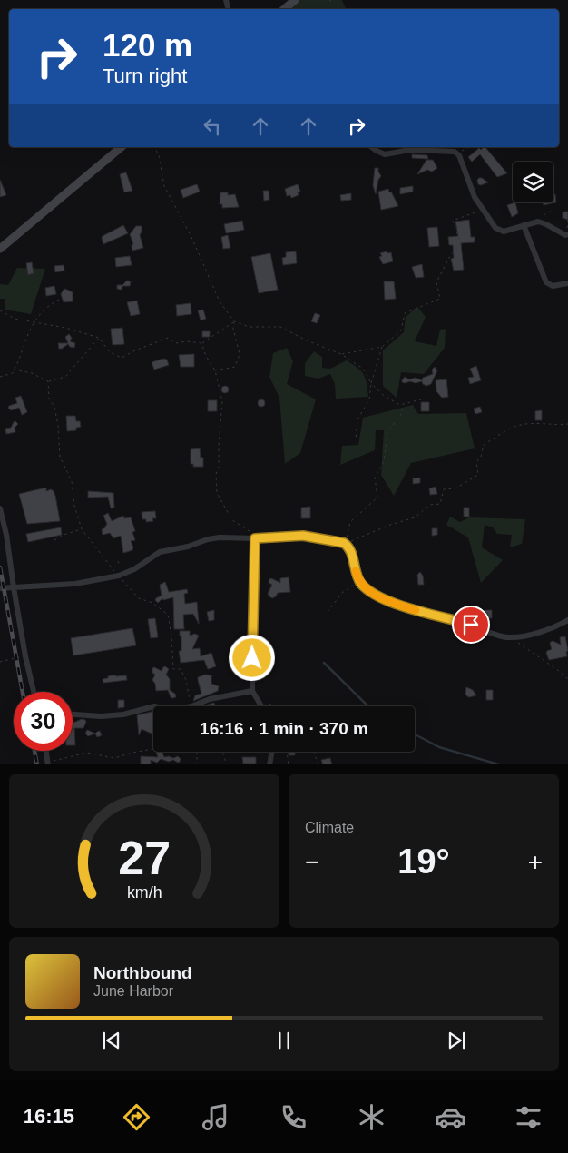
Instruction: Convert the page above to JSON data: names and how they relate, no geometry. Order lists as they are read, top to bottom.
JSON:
{
  "page": {
    "turn": ["120 m", "Turn right"],
    "limit": "30",
    "trip": "16:16 · 1 min · 370 m",
    "tile": "Climate",
    "heat": ["−", "19°", "+"],
    "song": ["Northbound", "June Harbor"],
    "tabs": "16:15",
    "gauge": ["27", "km/h"]
  }
}
